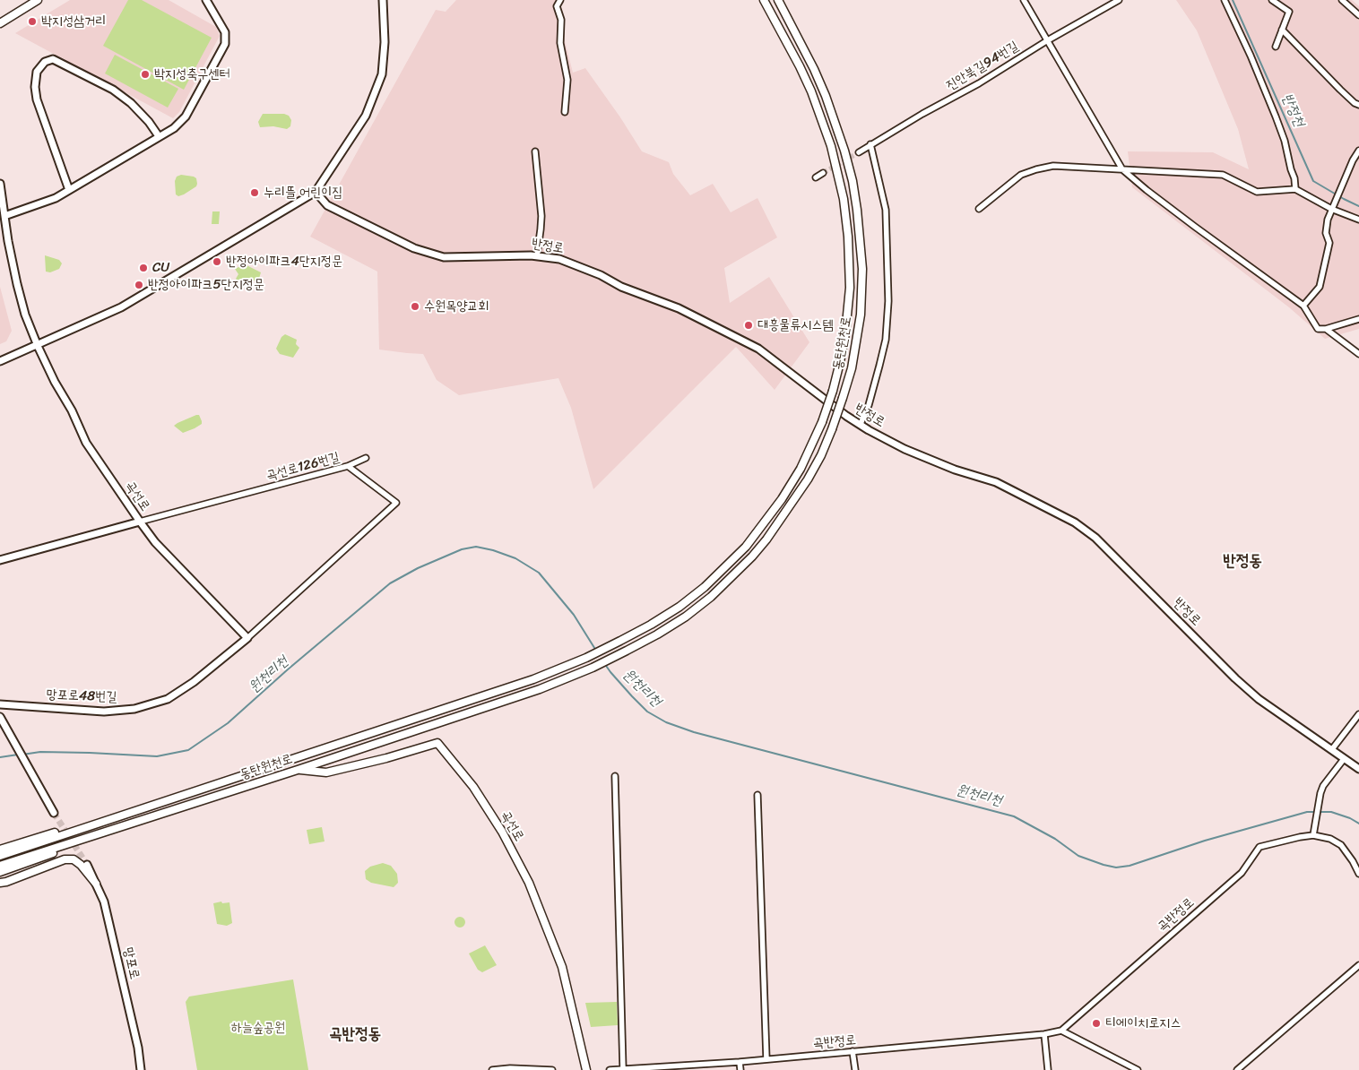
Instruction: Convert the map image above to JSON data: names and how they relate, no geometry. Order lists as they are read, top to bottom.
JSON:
{
  "streets": {
    "main road": ["동탄원천로", "곡선로"],
    "street": [
      "진안북길94번길",
      "반정로",
      "곡선로126번길",
      "망포로48번길",
      "곡반정로",
      "망포로"
    ]
  },
  "crossings": [
    ["동탄원천로", "곡선로"],
    ["곡선로126번길", "곡선로"],
    ["곡선로126번길", "망포로48번길"],
    ["곡선로", "망포로48번길"]
  ],
  "districts": ["반정동", "곡반정동"],
  "water": ["반정천", "원천리천"],
  "parks": ["하늘숲공원"],
  "places": [
    "박지성삼거리",
    "박지성축구센터",
    "누리뜰 어린이집",
    "반정아이파크4단지정문",
    "CU",
    "반정아이파크5단지정문",
    "수원목양교회",
    "대흥물류시스템",
    "티에이치로지스"
  ]
}
